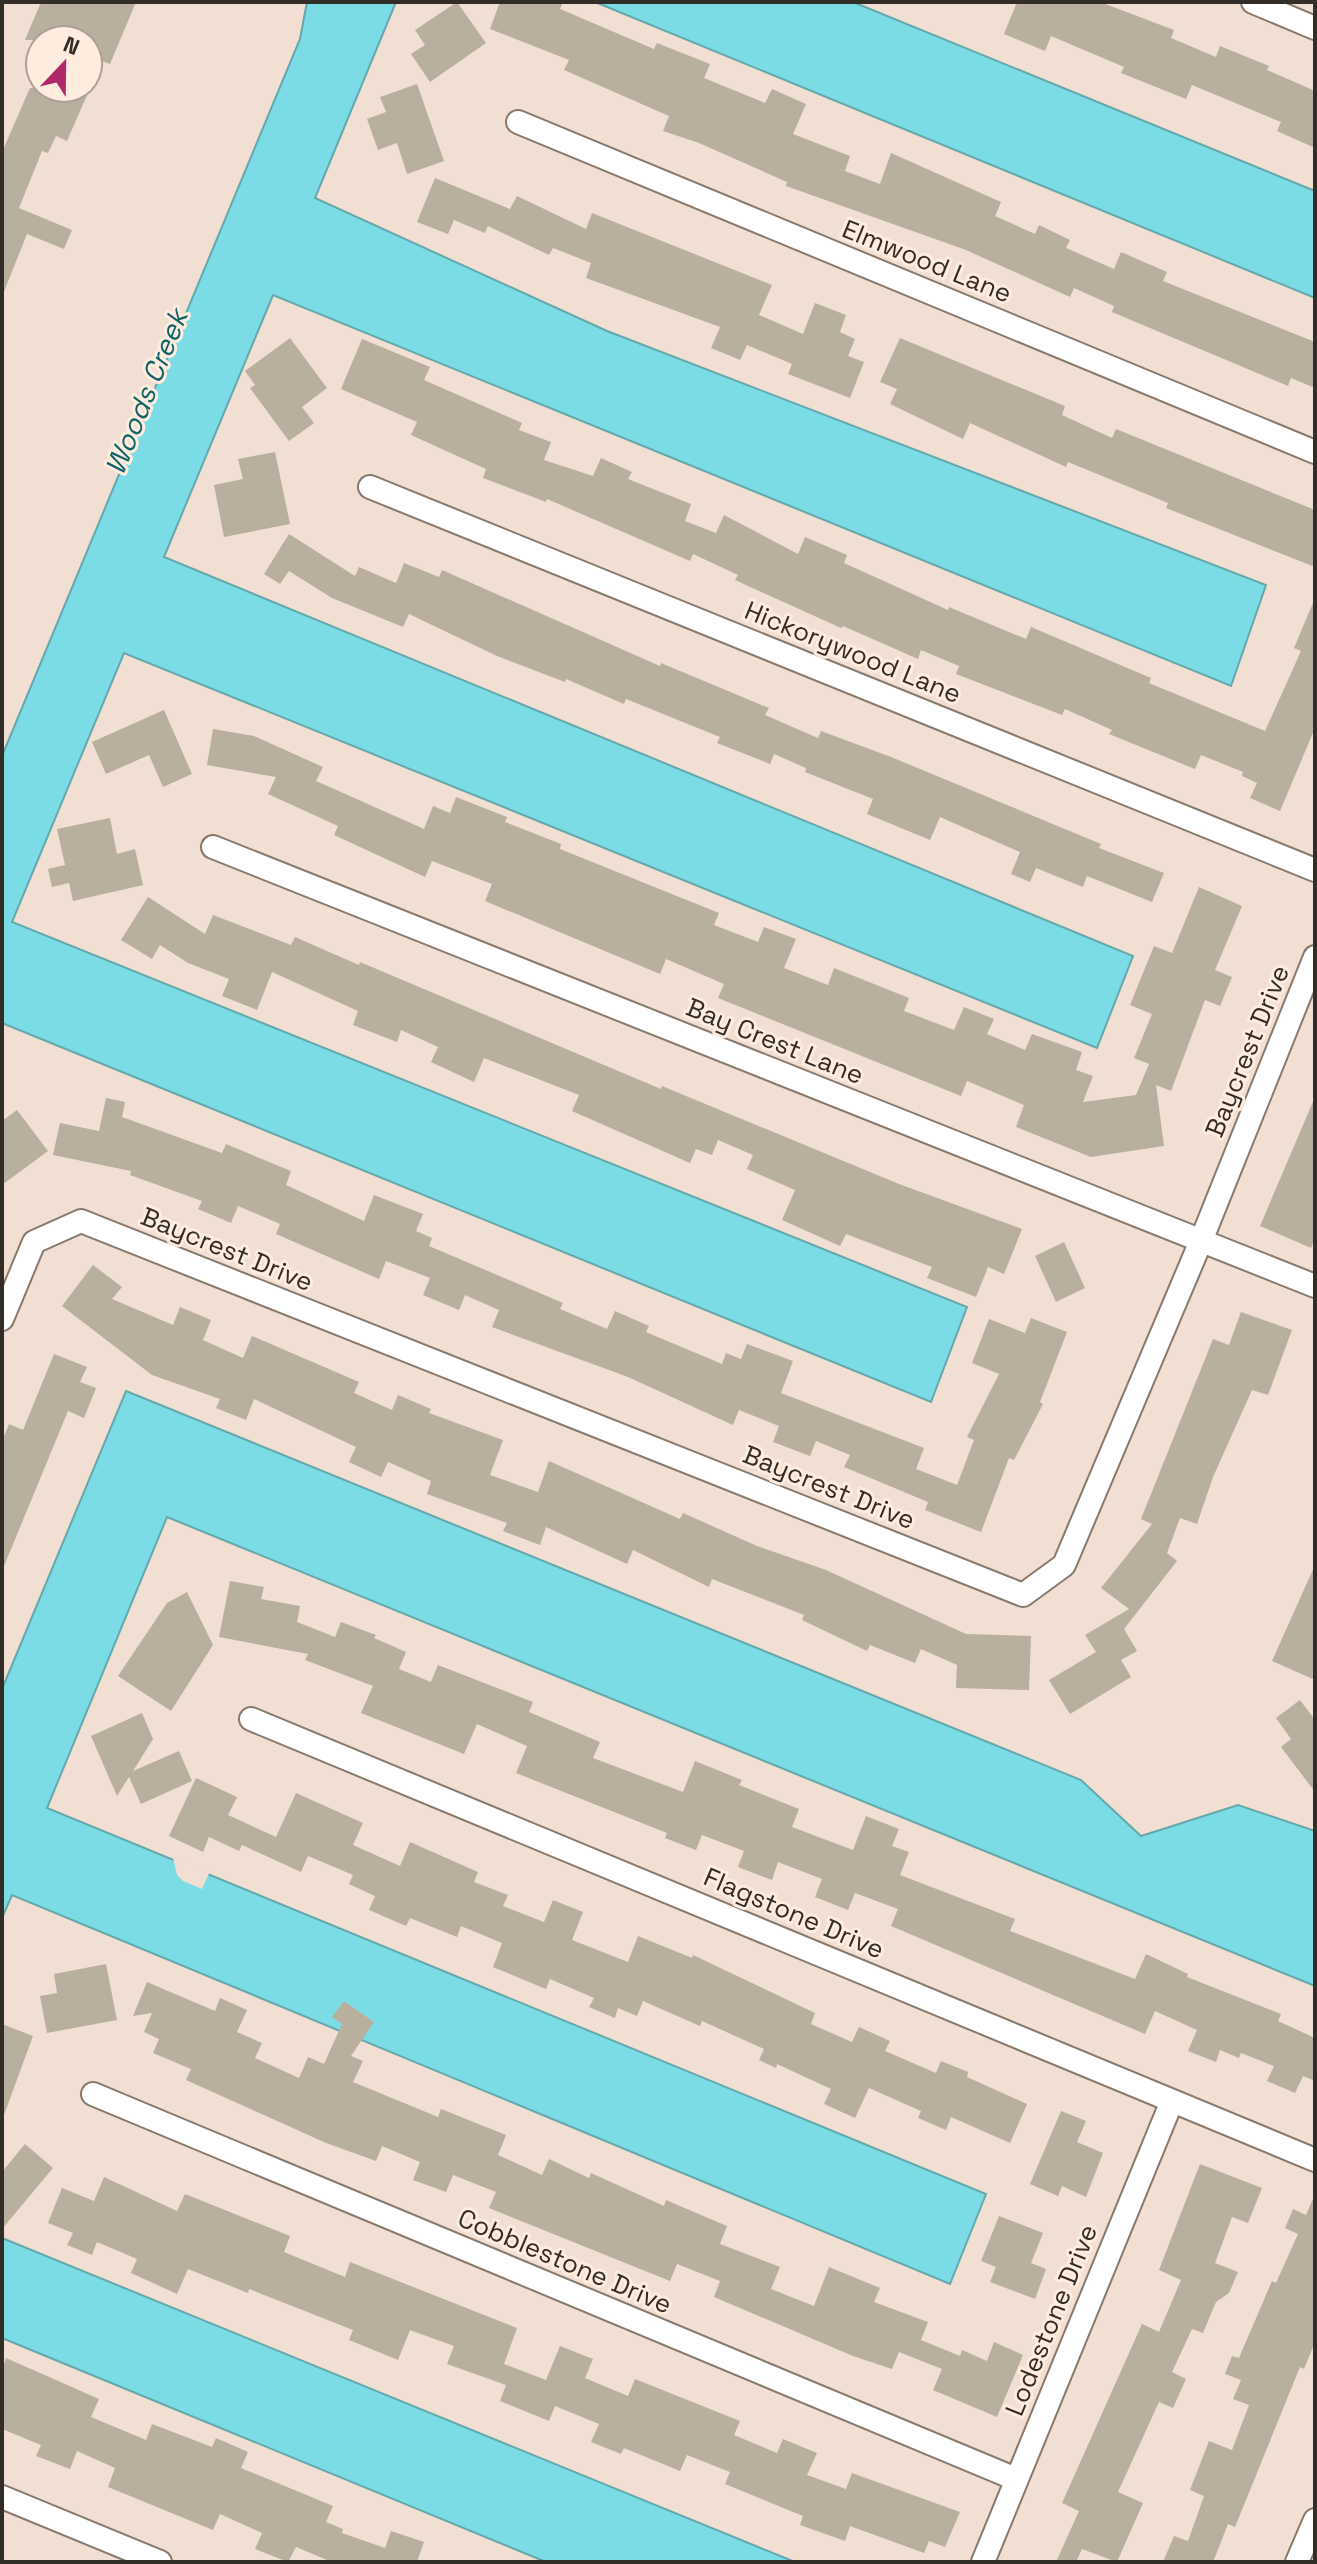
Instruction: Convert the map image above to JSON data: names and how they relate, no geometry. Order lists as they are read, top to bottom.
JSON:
{
  "streets": {
    "street": [
      "Elmwood Lane",
      "Hickorywood Lane",
      "Bay Crest Lane",
      "Baycrest Drive",
      "Flagstone Drive",
      "Cobblestone Drive",
      "Lodestone Drive"
    ]
  },
  "crossings": [
    ["Bay Crest Lane", "Baycrest Drive"],
    ["Flagstone Drive", "Lodestone Drive"],
    ["Cobblestone Drive", "Lodestone Drive"]
  ],
  "water": ["Woods Creek"],
  "north": "top"
}
